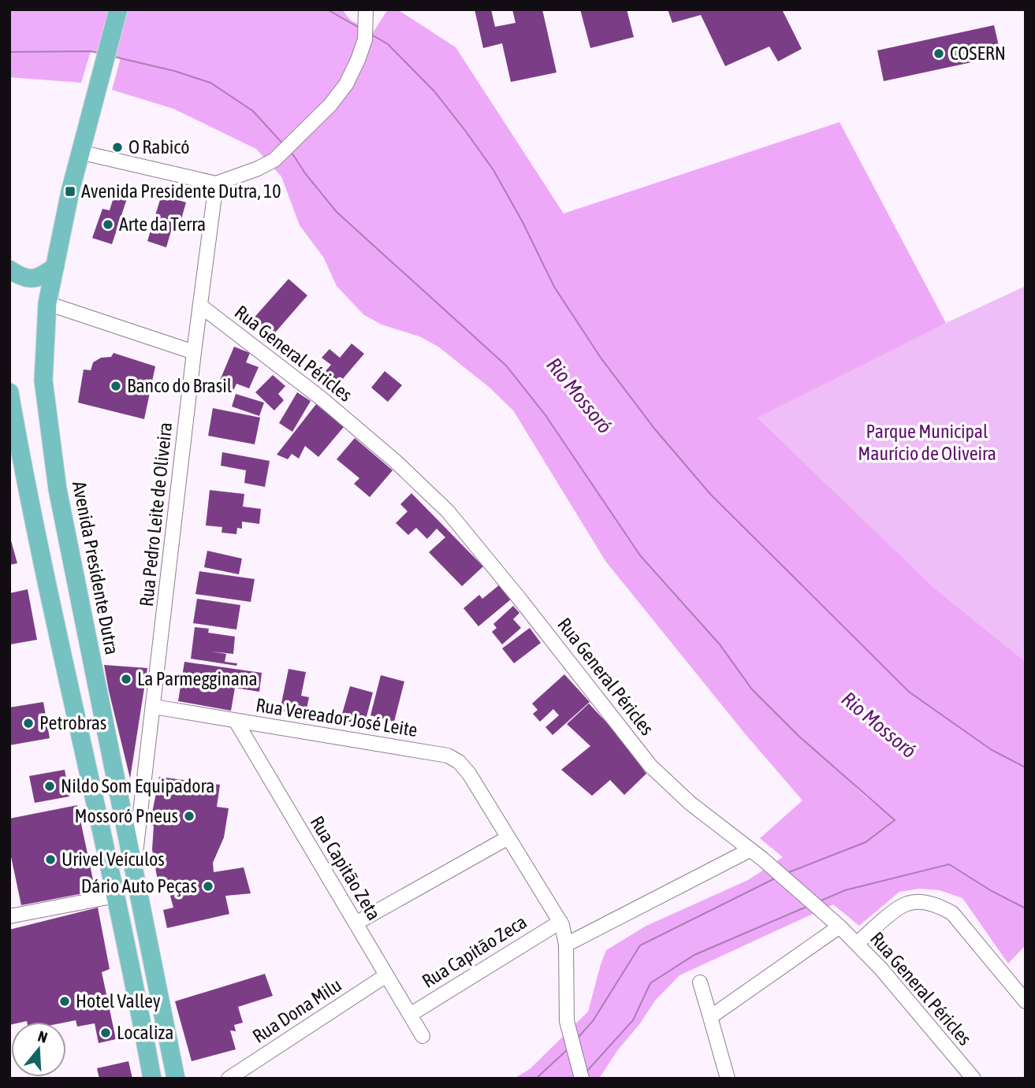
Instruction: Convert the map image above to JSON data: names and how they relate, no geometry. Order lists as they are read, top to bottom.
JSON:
{
  "streets": {
    "main road": ["Avenida Presidente Dutra"],
    "street": [
      "Rua General Péricles",
      "Rua Pedro Leite de Oliveira",
      "Rua Vereador José Leite",
      "Rua Capitão Zeta",
      "Rua Capitão Zeca",
      "Rua Dona Milu"
    ]
  },
  "crossings": [
    ["Rua General Péricles", "Rua Pedro Leite de Oliveira"],
    ["Rua Pedro Leite de Oliveira", "Avenida Presidente Dutra"],
    ["Rua Pedro Leite de Oliveira", "Rua Vereador José Leite"],
    ["Rua Vereador José Leite", "Rua Capitão Zeta"],
    ["Rua Capitão Zeta", "Rua Capitão Zeca"],
    ["Rua Capitão Zeta", "Rua Dona Milu"]
  ],
  "water": ["Rio Mossoró"],
  "parks": ["Parque Municipal Maurício de Oliveira"],
  "places": {
    "other": [
      "COSERN",
      "O Rabicó",
      "Arte da Terra",
      "Banco do Brasil",
      "La Parmegginana",
      "Petrobras",
      "Nildo Som Equipadora",
      "Mossoró Pneus",
      "Urivel Veículos",
      "Dário Auto Peças",
      "Hotel Valley",
      "Localiza"
    ],
    "transit": ["Avenida Presidente Dutra, 10"]
  },
  "north": "top"
}
